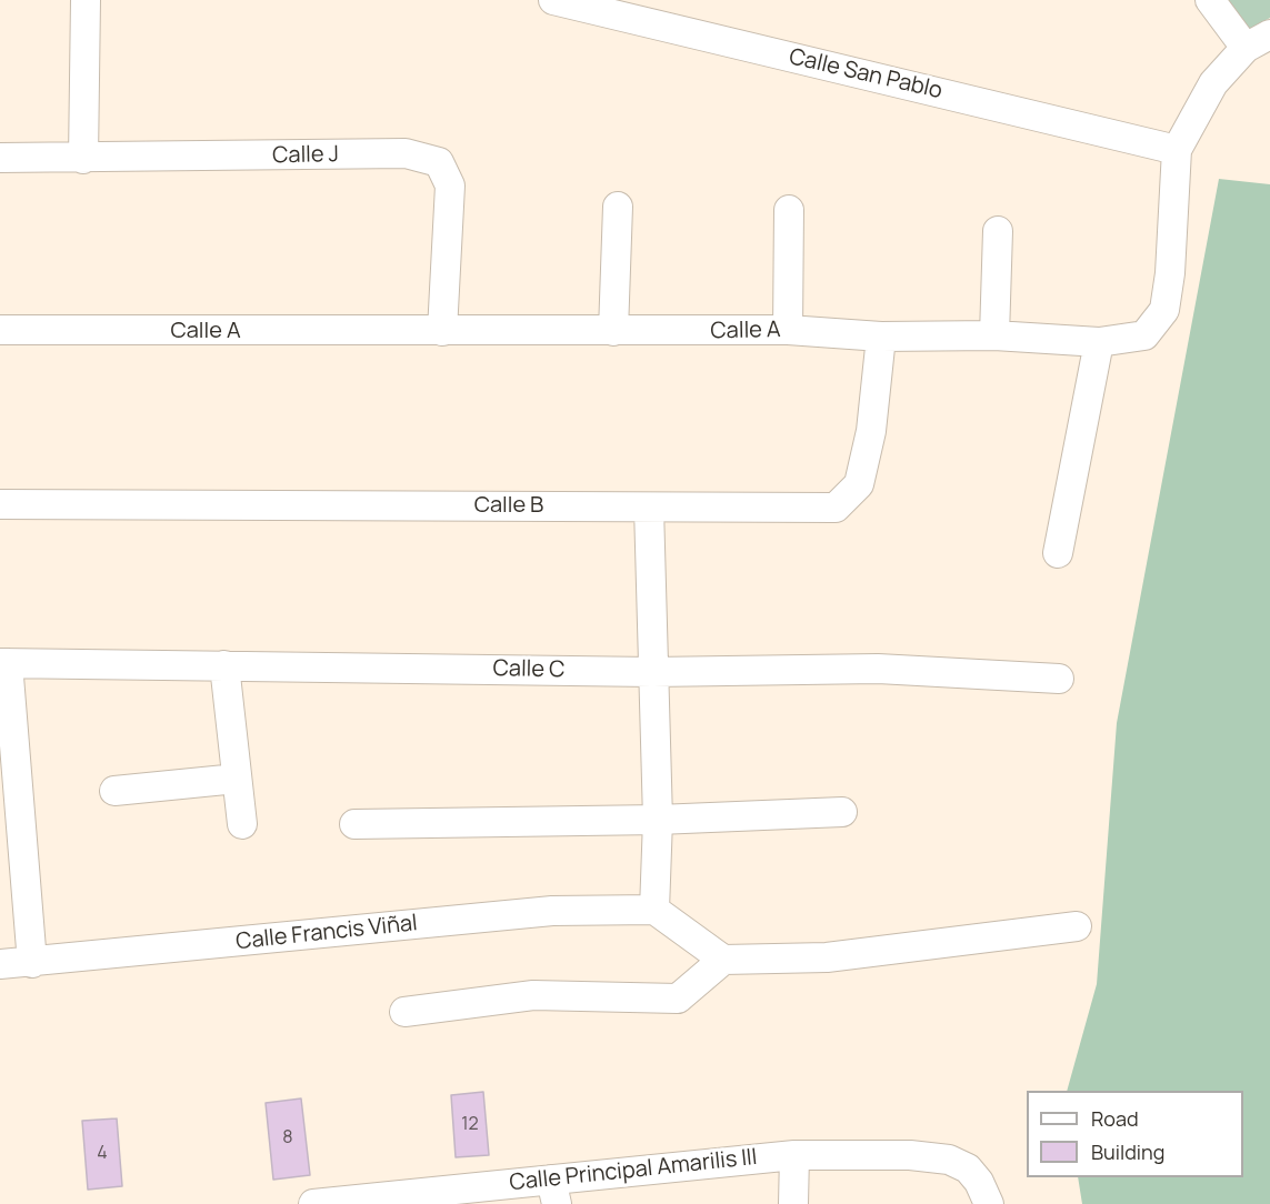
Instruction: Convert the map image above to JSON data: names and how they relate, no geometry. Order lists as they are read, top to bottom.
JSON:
{
  "streets": {
    "street": [
      "Calle San Pablo",
      "Calle J",
      "Calle A",
      "Calle B",
      "Calle C",
      "Calle Francis Viñal",
      "Calle Principal Amarilis III"
    ]
  },
  "crossings": [
    ["Calle San Pablo", "Calle A"],
    ["Calle J", "Calle A"],
    ["Calle A", "Calle B"]
  ],
  "house_numbers": ["12", "8", "4"],
  "legend": ["Road", "Building"]
}
